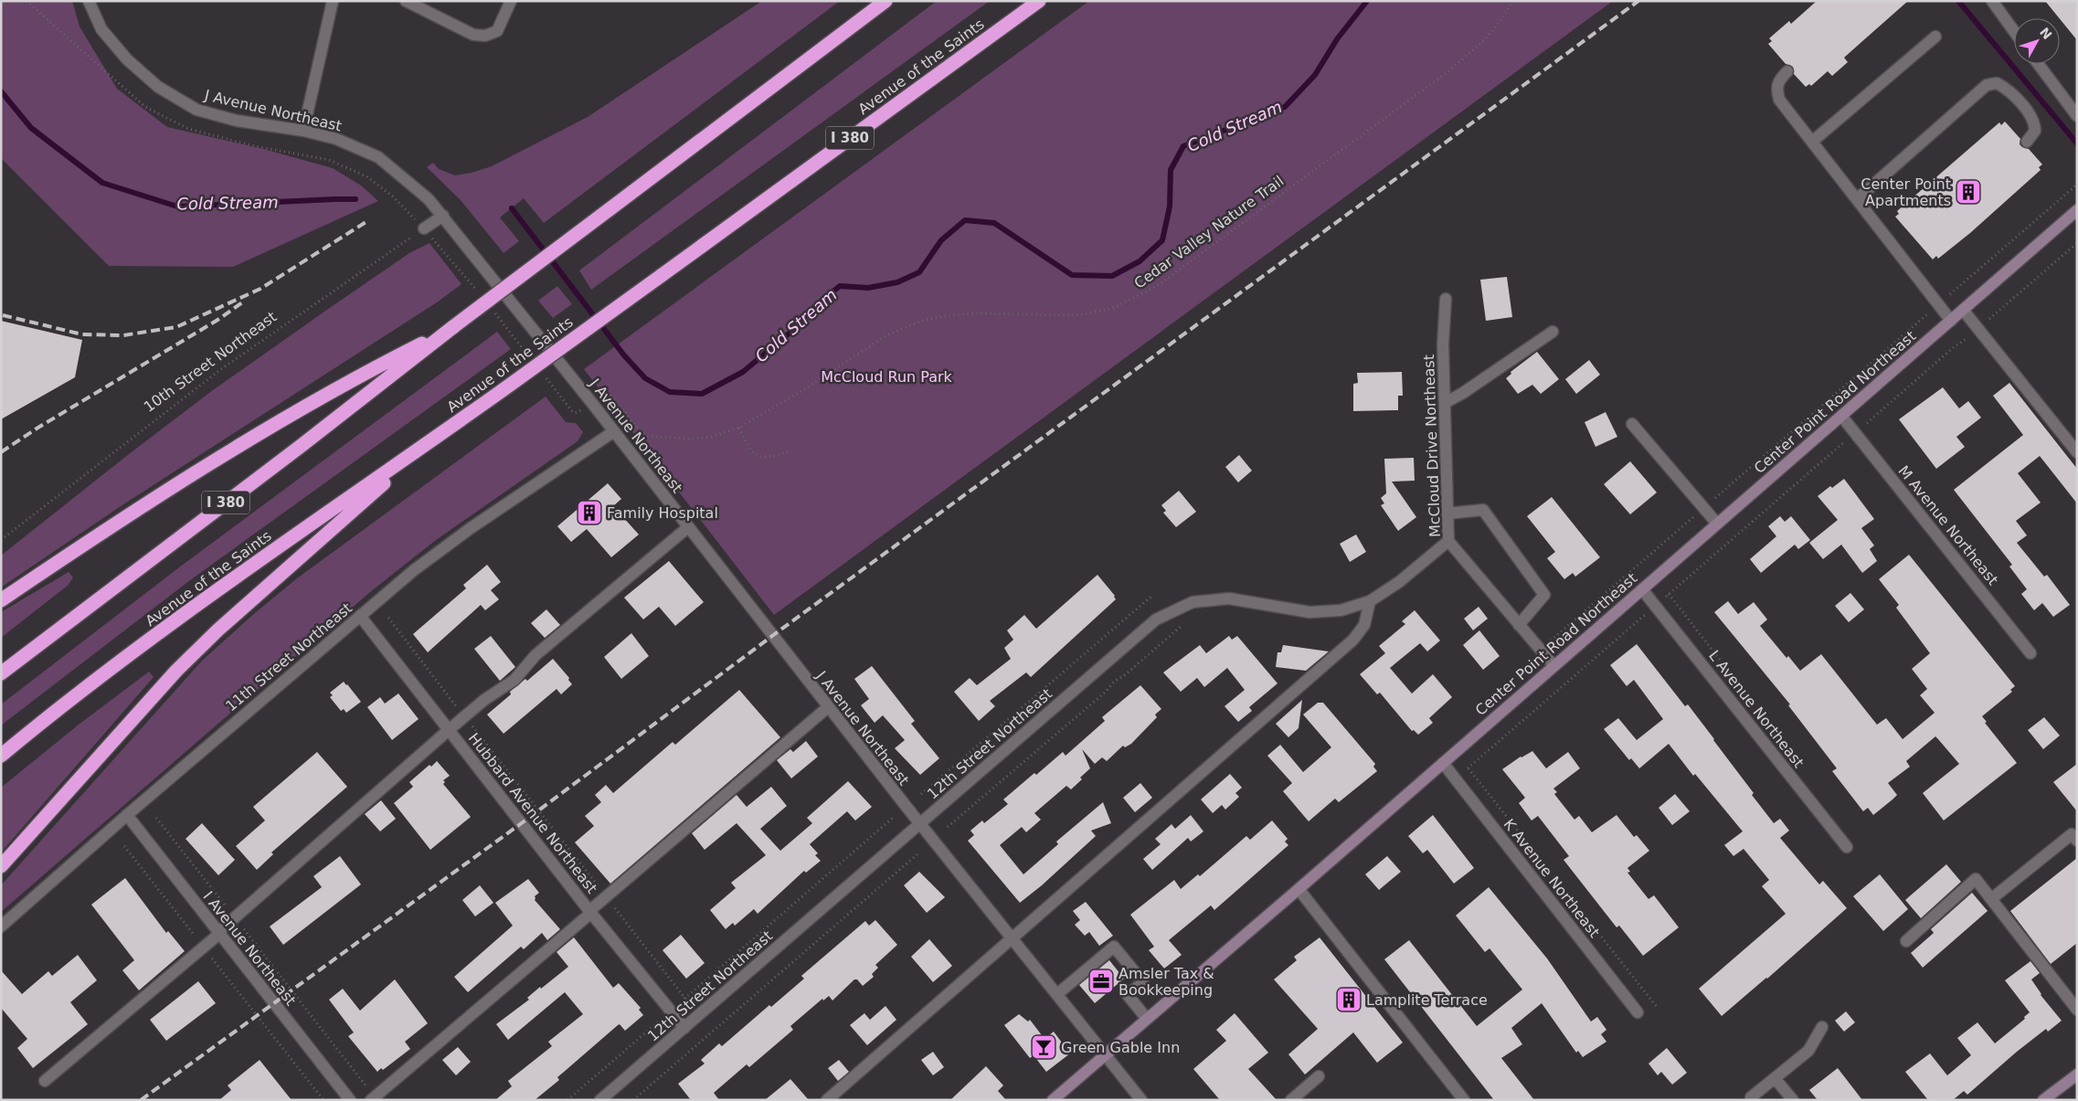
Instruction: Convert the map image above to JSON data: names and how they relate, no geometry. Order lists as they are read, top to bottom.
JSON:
{
  "streets": {
    "highway": ["Avenue of the Saints", "I 380"],
    "main road": ["Center Point Road Northeast"],
    "street": [
      "J Avenue Northeast",
      "McCloud Drive Northeast",
      "M Avenue Northeast",
      "11th Street Northeast",
      "L Avenue Northeast",
      "12th Street Northeast",
      "Hubbard Avenue Northeast",
      "K Avenue Northeast",
      "I Avenue Northeast"
    ],
    "path": ["Cedar Valley Nature Trail", "10th Street Northeast"]
  },
  "crossings": [
    ["J Avenue Northeast", "Center Point Road Northeast"],
    ["J Avenue Northeast", "11th Street Northeast"],
    ["J Avenue Northeast", "12th Street Northeast"],
    ["Center Point Road Northeast", "McCloud Drive Northeast"],
    ["Center Point Road Northeast", "M Avenue Northeast"],
    ["Center Point Road Northeast", "L Avenue Northeast"],
    ["Center Point Road Northeast", "K Avenue Northeast"],
    ["McCloud Drive Northeast", "12th Street Northeast"],
    ["11th Street Northeast", "Hubbard Avenue Northeast"],
    ["11th Street Northeast", "I Avenue Northeast"],
    ["12th Street Northeast", "Hubbard Avenue Northeast"]
  ],
  "water": ["Cold Stream"],
  "parks": ["McCloud Run Park"],
  "places": {
    "building": ["Center Point Apartments", "Family Hospital", "Lamplite Terrace"],
    "office": ["Amsler Tax & Bookkeeping"],
    "bar": ["Green Gable Inn"]
  },
  "north": "top right"
}
